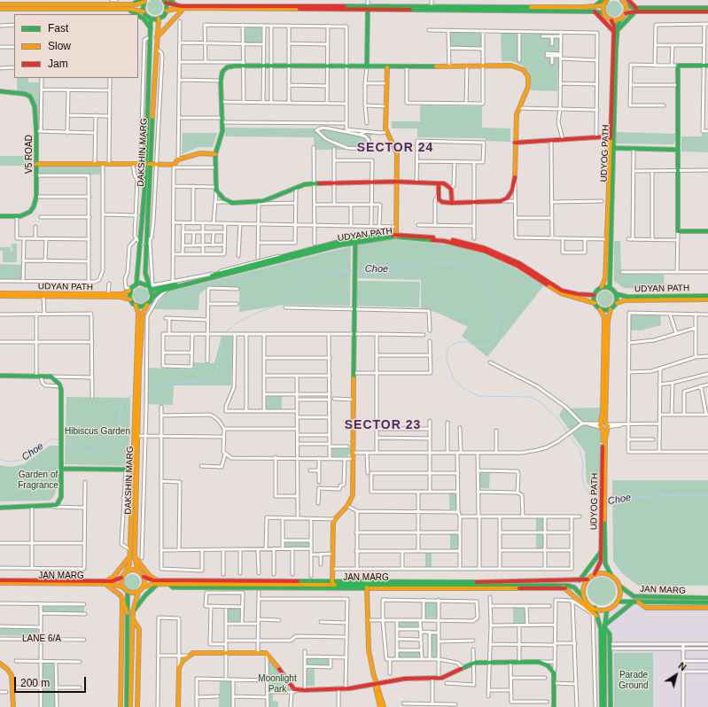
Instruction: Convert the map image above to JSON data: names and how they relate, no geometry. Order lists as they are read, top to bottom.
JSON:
{
  "streets": {
    "main road": [
      "DAKSHIN MARG",
      "UDYOG PATH",
      "V5 ROAD",
      "UDYAN PATH",
      "JAN MARG"
    ],
    "street": ["LANE 6/A"]
  },
  "crossings": [
    ["DAKSHIN MARG", "UDYAN PATH"],
    ["DAKSHIN MARG", "JAN MARG"],
    ["UDYOG PATH", "UDYAN PATH"],
    ["UDYOG PATH", "JAN MARG"]
  ],
  "districts": ["SECTOR 24", "SECTOR 23"],
  "water": ["Choe"],
  "parks": [
    "Hibiscus Garden",
    "Garden of Fragrance",
    "Parade Ground",
    "Moonlight Park"
  ],
  "legend": ["Fast", "Slow", "Jam"],
  "scale_bar": "200 m",
  "north": "top right"
}
